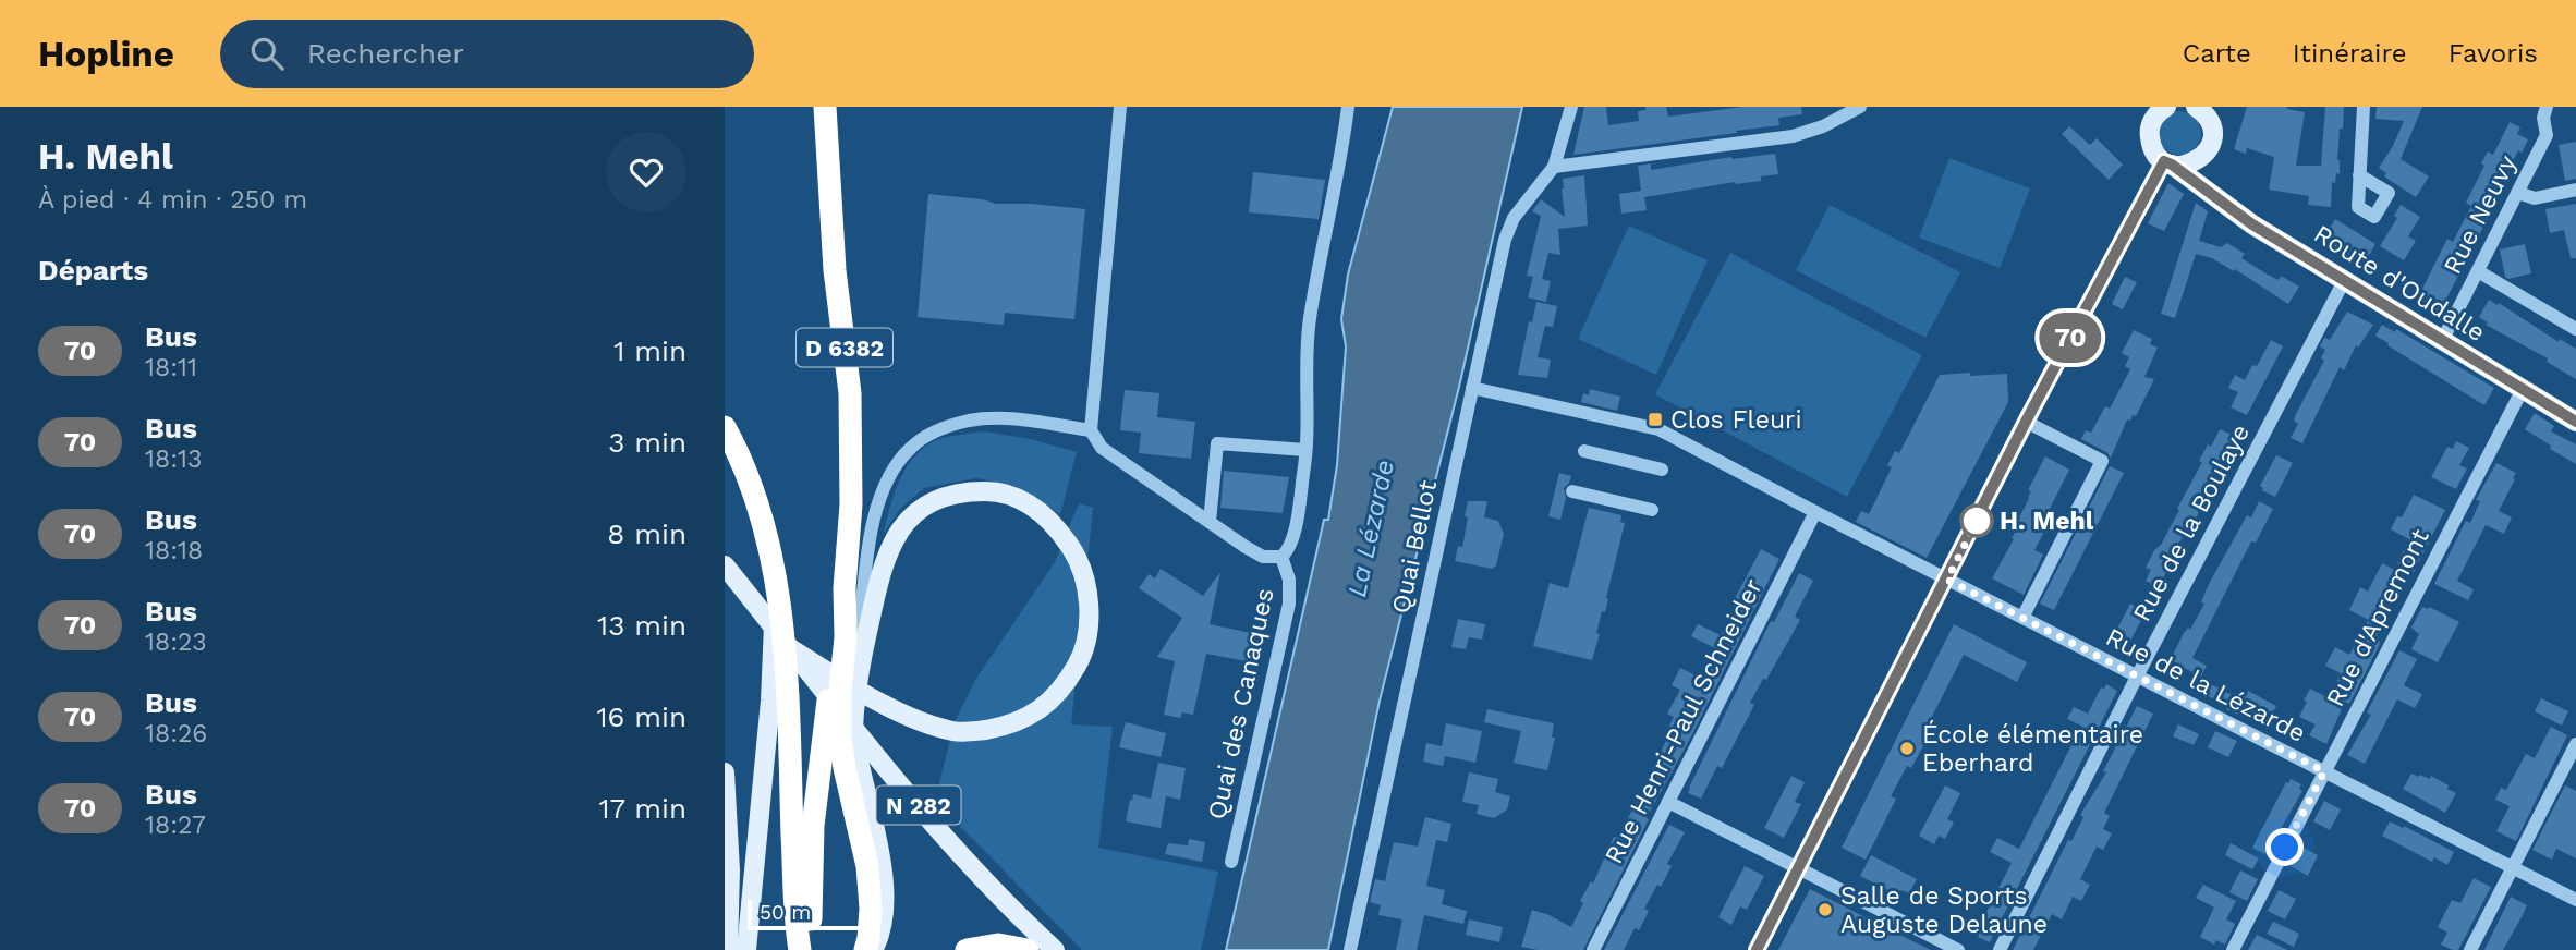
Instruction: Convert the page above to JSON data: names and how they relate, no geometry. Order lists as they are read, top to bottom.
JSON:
{
  "streets": {
    "highway": ["D 6382"],
    "main road": ["Route d'Oudalle", "N 282"],
    "street": [
      "Rue Neuvy",
      "Rue de la Boulaye",
      "Quai Bellot",
      "Rue d'Apremont",
      "Rue de la Lézarde",
      "Quai des Canaques",
      "Rue Henri-Paul Schneider"
    ]
  },
  "crossings": [
    ["Rue Neuvy", "Route d'Oudalle"],
    ["Route d'Oudalle", "Rue de la Boulaye"],
    ["Route d'Oudalle", "Rue d'Apremont"],
    ["Rue de la Boulaye", "Rue de la Lézarde"],
    ["Quai Bellot", "Rue de la Lézarde"],
    ["Rue d'Apremont", "Rue de la Lézarde"],
    ["Rue de la Lézarde", "Rue Henri-Paul Schneider"]
  ],
  "water": ["La Lézarde"],
  "places": {
    "transit": ["Clos Fleuri"],
    "other": ["H. Mehl", "École élémentaire Eberhard", "Salle de Sports Auguste Delaune"]
  },
  "lines": ["bus line 70"],
  "scale_bar": "50 m",
  "page": {
    "header": "Hopline",
    "search": "Rechercher",
    "nav": ["Carte", "Itinéraire", "Favoris"],
    "heading": [
      ["H. Mehl", "À pied · 4 min · 250 m"],
      "Départs"
    ],
    "on_map": "70",
    "list": [
      {
        "mark": "70",
        "name": "Bus",
        "note": "18:11",
        "value": "1 min"
      },
      {
        "mark": "70",
        "name": "Bus",
        "note": "18:13",
        "value": "3 min"
      },
      {
        "mark": "70",
        "name": "Bus",
        "note": "18:18",
        "value": "8 min"
      },
      {
        "mark": "70",
        "name": "Bus",
        "note": "18:23",
        "value": "13 min"
      },
      {
        "mark": "70",
        "name": "Bus",
        "note": "18:26",
        "value": "16 min"
      },
      {
        "mark": "70",
        "name": "Bus",
        "note": "18:27",
        "value": "17 min"
      }
    ],
    "scale": "50 m"
  }
}
